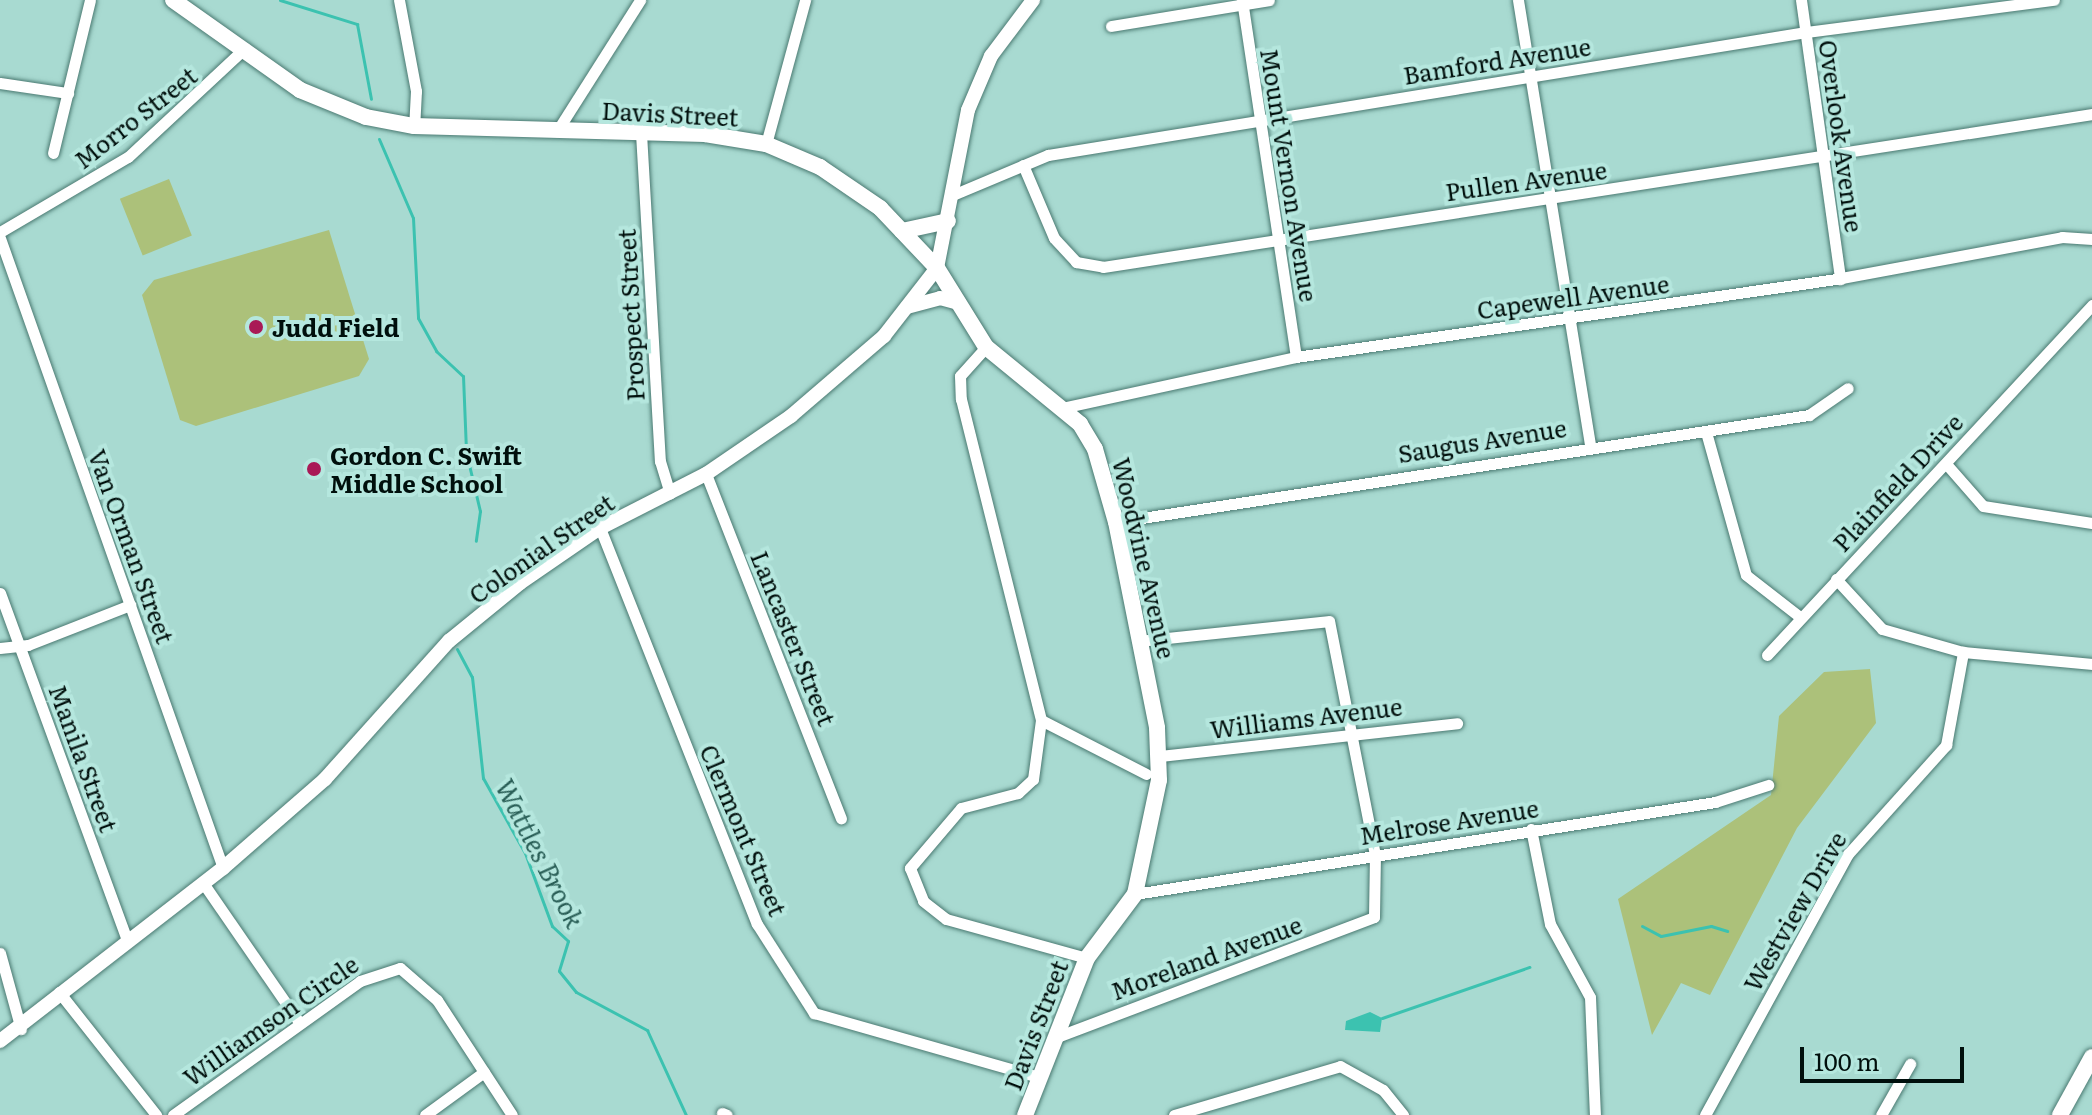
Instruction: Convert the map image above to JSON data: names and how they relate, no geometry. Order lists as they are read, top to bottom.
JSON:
{
  "streets": {
    "main road": ["Davis Street", "Woodvine Avenue"],
    "street": [
      "Bamford Avenue",
      "Morro Street",
      "Overlook Avenue",
      "Mount Vernon Avenue",
      "Pullen Avenue",
      "Capewell Avenue",
      "Prospect Street",
      "Saugus Avenue",
      "Plainfield Drive",
      "Van Orman Street",
      "Colonial Street",
      "Lancaster Street",
      "Williams Avenue",
      "Manila Street",
      "Melrose Avenue",
      "Clermont Street",
      "Westview Drive",
      "Moreland Avenue",
      "Williamson Circle"
    ]
  },
  "crossings": [
    ["Bamford Avenue", "Overlook Avenue"],
    ["Bamford Avenue", "Mount Vernon Avenue"],
    ["Bamford Avenue", "Pullen Avenue"],
    ["Bamford Avenue", "Colonial Street"],
    ["Davis Street", "Morro Street"],
    ["Davis Street", "Prospect Street"],
    ["Davis Street", "Colonial Street"],
    ["Davis Street", "Woodvine Avenue"],
    ["Davis Street", "Melrose Avenue"],
    ["Davis Street", "Clermont Street"],
    ["Davis Street", "Moreland Avenue"],
    ["Morro Street", "Van Orman Street"],
    ["Overlook Avenue", "Pullen Avenue"],
    ["Overlook Avenue", "Capewell Avenue"],
    ["Mount Vernon Avenue", "Pullen Avenue"],
    ["Mount Vernon Avenue", "Capewell Avenue"],
    ["Capewell Avenue", "Woodvine Avenue"],
    ["Prospect Street", "Colonial Street"],
    ["Saugus Avenue", "Woodvine Avenue"],
    ["Van Orman Street", "Colonial Street"],
    ["Colonial Street", "Lancaster Street"],
    ["Colonial Street", "Manila Street"],
    ["Colonial Street", "Clermont Street"],
    ["Woodvine Avenue", "Williams Avenue"],
    ["Melrose Avenue", "Moreland Avenue"]
  ],
  "water": ["Wattles Brook"],
  "places": ["Judd Field", "Gordon C. Swift Middle School"],
  "scale_bar": "100 m"
}
